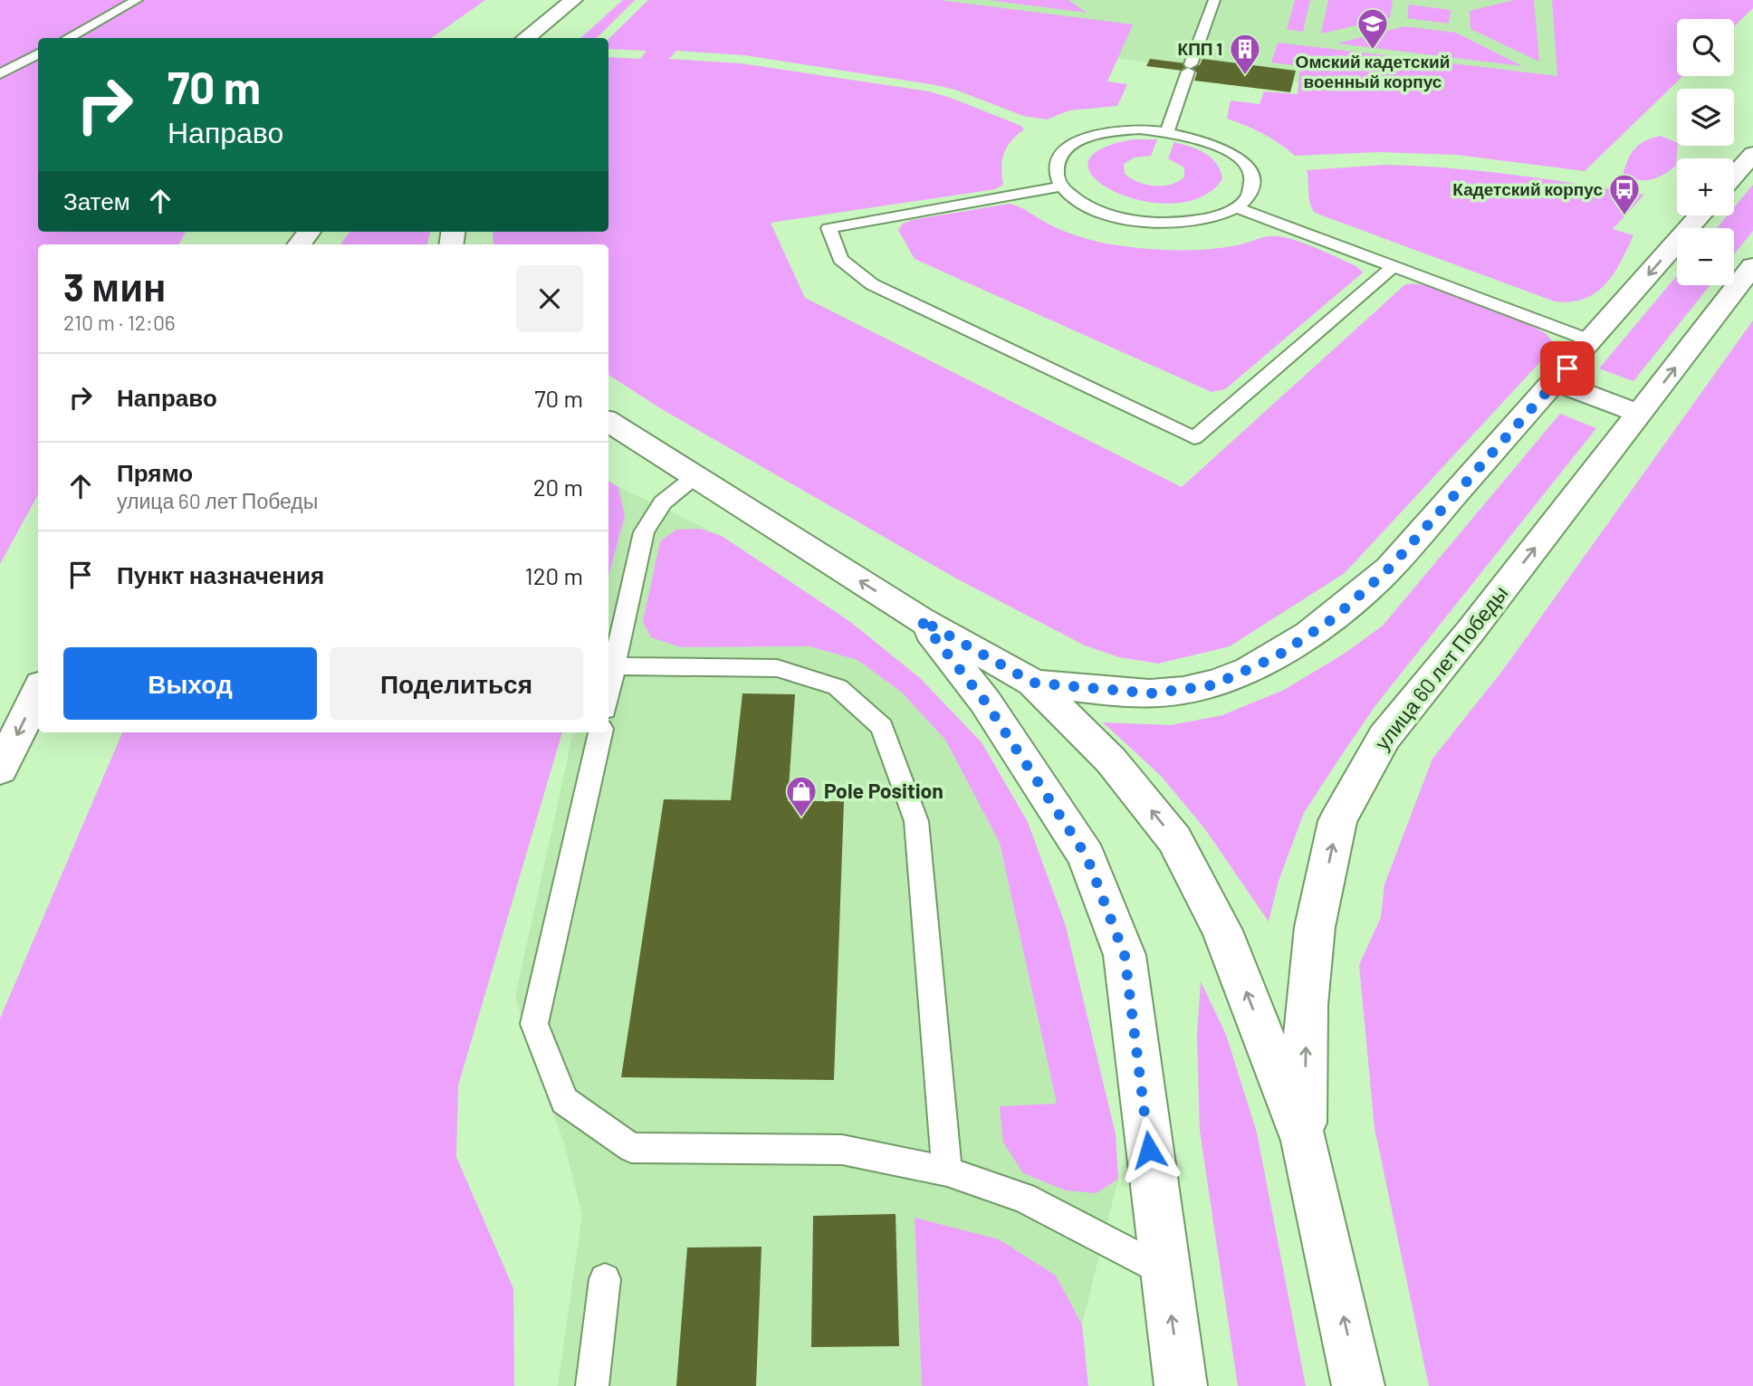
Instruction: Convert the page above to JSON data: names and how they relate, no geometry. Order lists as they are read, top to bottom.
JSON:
{
  "streets": {
    "main road": ["улица 60 лет Победы"]
  },
  "one_way": ["улица 60 лет Победы"],
  "places": {
    "school or university": ["Омский кадетский военный корпус"],
    "building": ["КПП 1"],
    "bus stop": ["Кадетский корпус"],
    "shop": ["Pole Position"]
  },
  "page": {
    "map_buttons": ["+", "−"],
    "turn": ["70 m", "Направо"],
    "then": "Затем",
    "heading": ["3 мин", "210 m · 12:06"],
    "list": [
      {
        "name": "Направо",
        "value": "70 m"
      },
      {
        "name": "Прямо",
        "note": "улица 60 лет Победы",
        "value": "20 m"
      },
      {
        "name": "Пункт назначения",
        "value": "120 m"
      }
    ],
    "buttons": ["Выход", "Поделиться"]
  }
}
